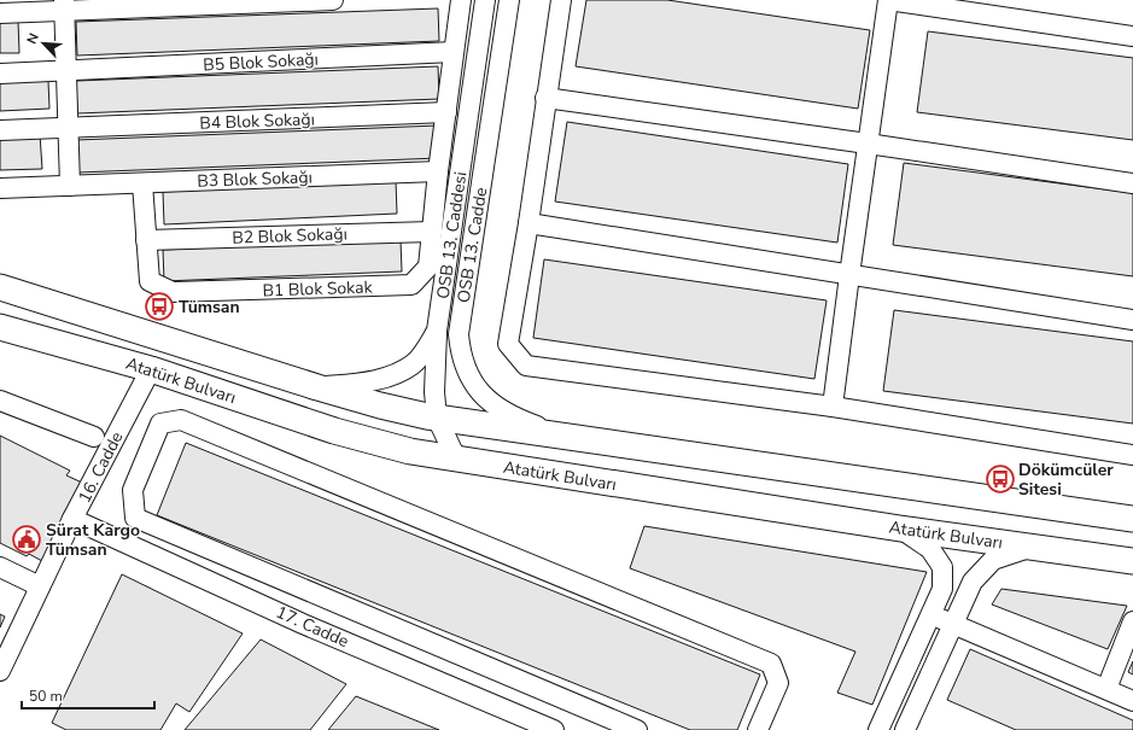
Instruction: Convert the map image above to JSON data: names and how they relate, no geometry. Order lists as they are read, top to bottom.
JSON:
{
  "streets": {
    "main road": ["Atatürk Bulvarı"],
    "street": [
      "B5 Blok Sokağı",
      "B4 Blok Sokağı",
      "B3 Blok Sokağı",
      "B2 Blok Sokağı",
      "OSB 13. Caddesi",
      "OSB 13. Cadde",
      "B1 Blok Sokak",
      "16. Cadde",
      "17. Cadde"
    ]
  },
  "crossings": [
    ["B2 Blok Sokağı", "B1 Blok Sokak"],
    ["Atatürk Bulvarı", "16. Cadde"],
    ["16. Cadde", "17. Cadde"]
  ],
  "places": {
    "bus stop": ["Tümsan", "Dökümcüler Sitesi"],
    "public building": ["Sürat Kargo Tümsan"]
  },
  "scale_bar": "50 m",
  "north": "top left"
}
